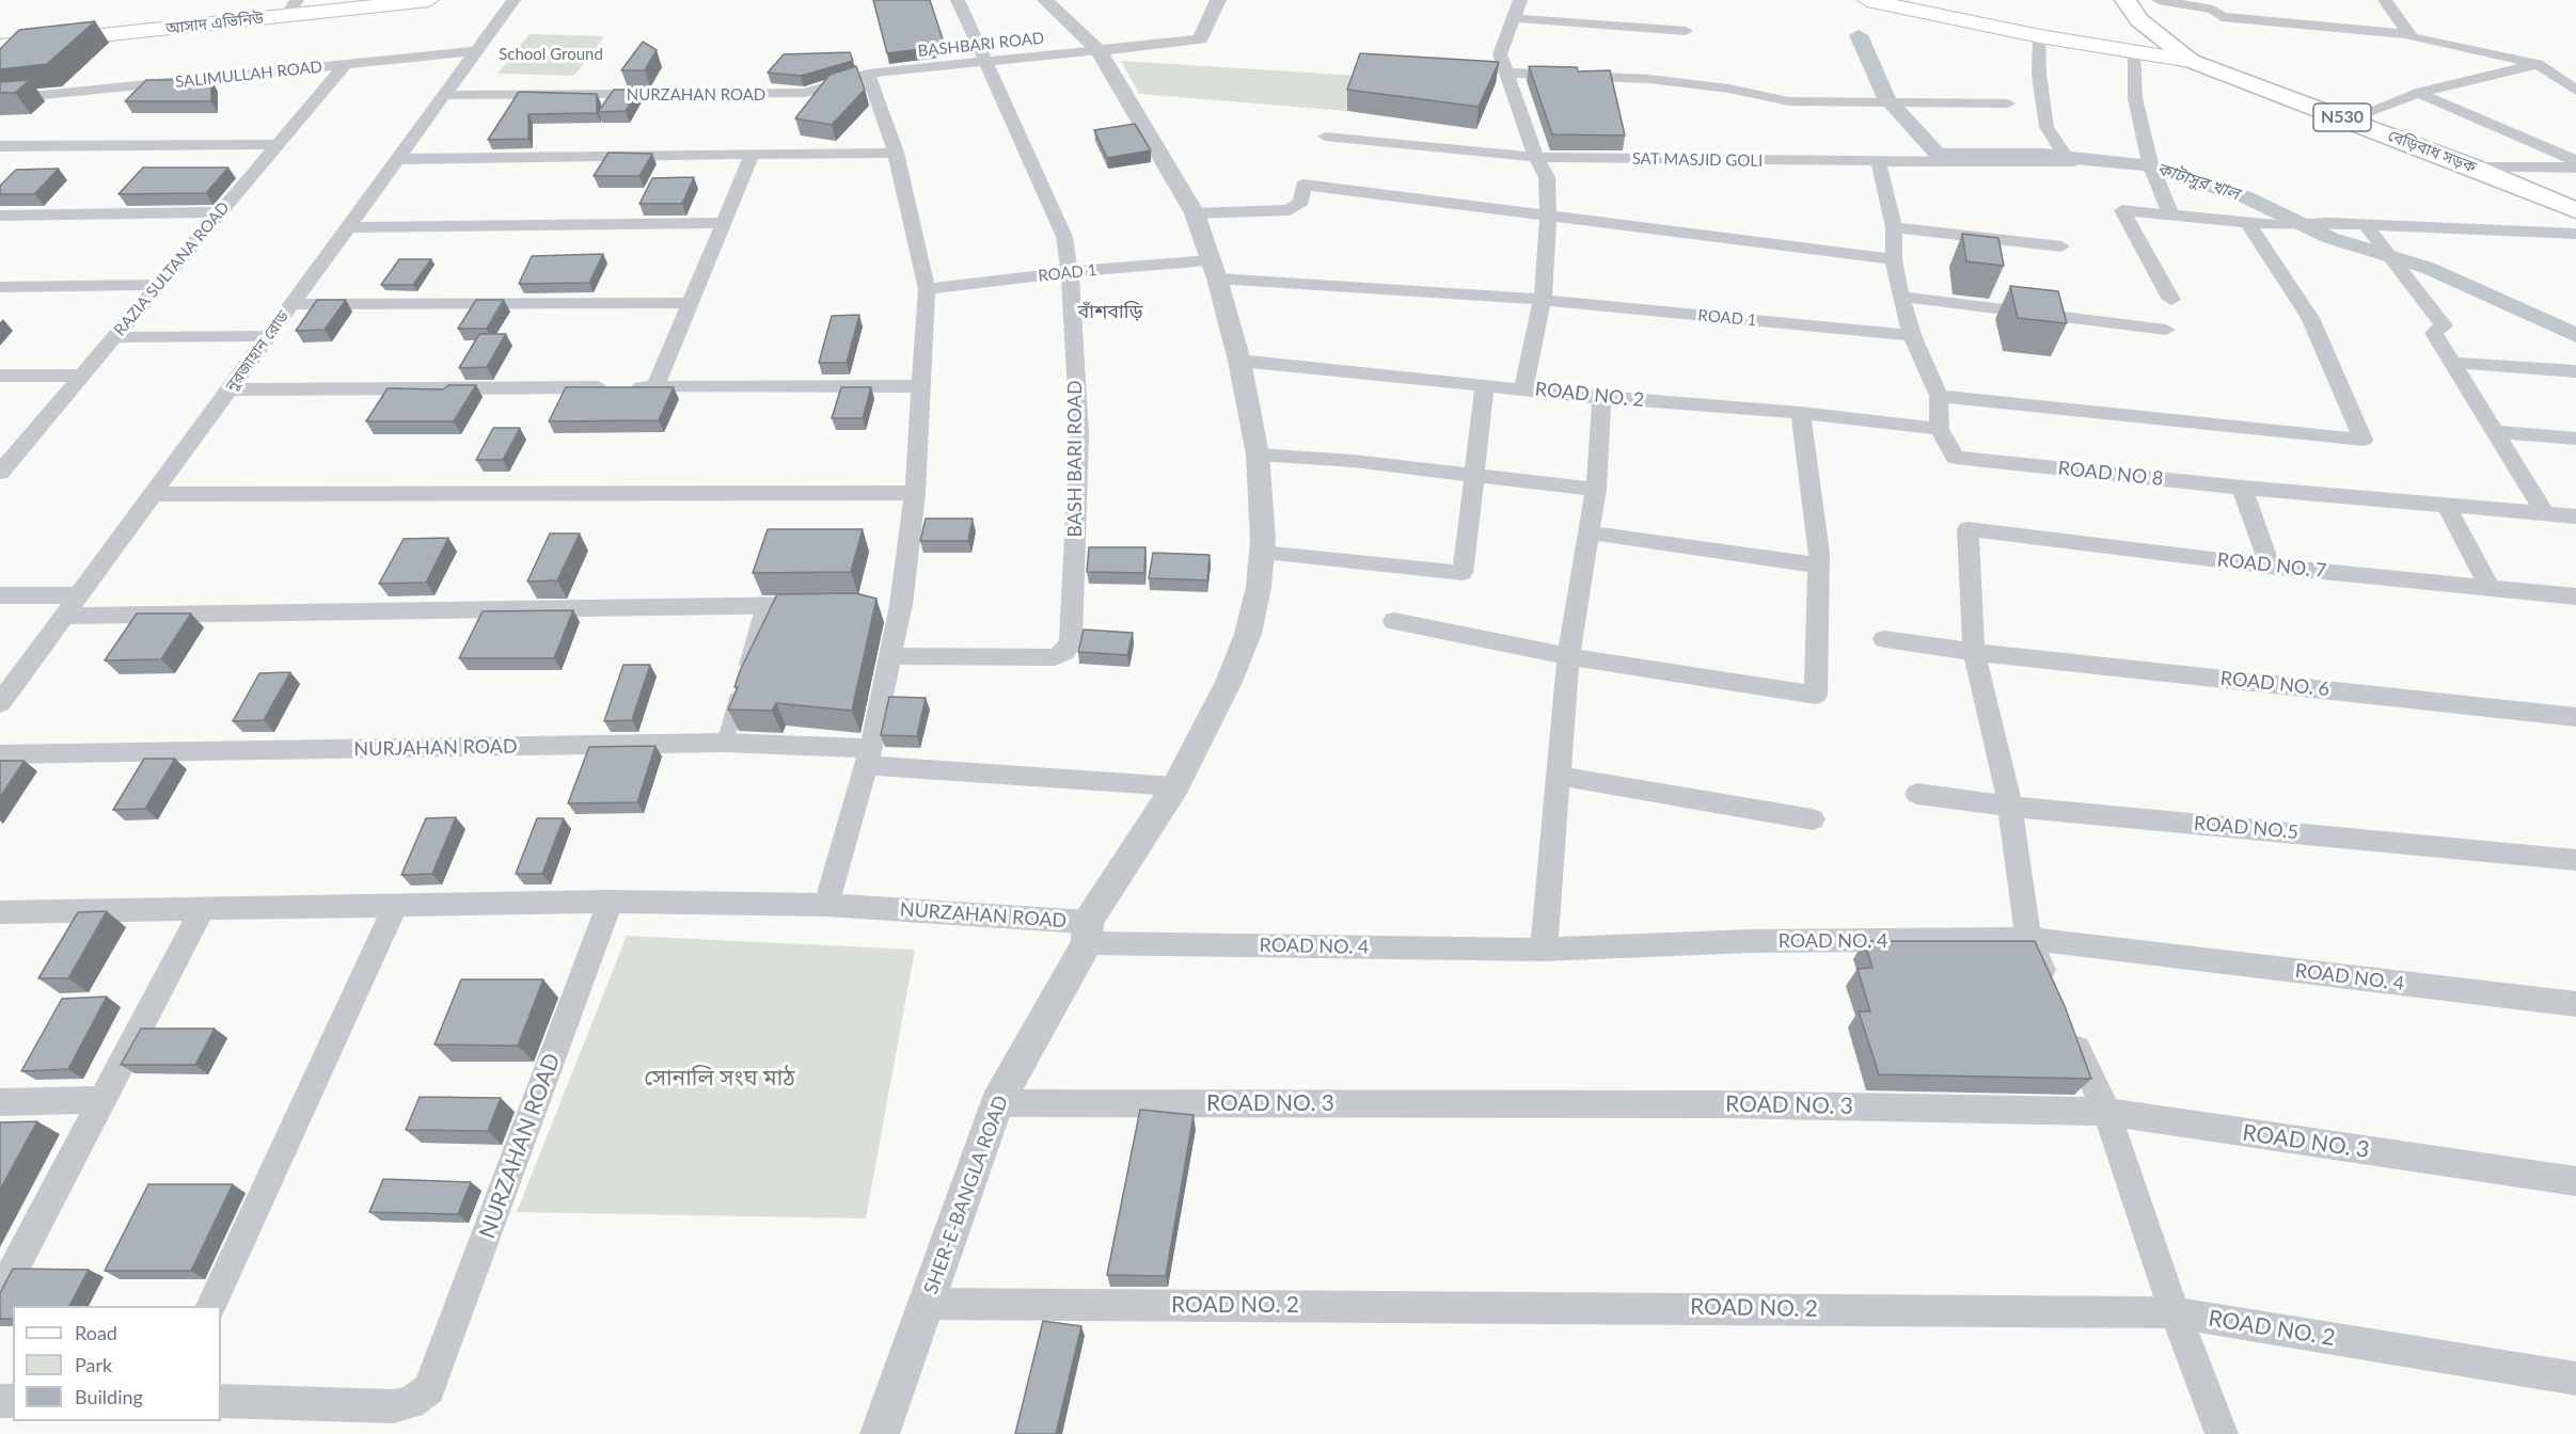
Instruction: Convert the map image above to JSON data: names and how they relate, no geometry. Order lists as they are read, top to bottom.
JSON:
{
  "streets": {
    "highway": ["N530", "বেড়িবাধ সড়ক"],
    "main road": ["আসাদ এভিনিউ"],
    "street": [
      "BASHBARI ROAD",
      "SALIMULLAH ROAD",
      "NURZAHAN ROAD",
      "SAT MASJID GOLI",
      "RAZIA SULTANA ROAD",
      "ROAD 1",
      "নুরজাহান রোড",
      "ROAD NO. 2",
      "BASH BARI ROAD",
      "ROAD NO 8",
      "ROAD NO. 7",
      "ROAD NO. 6",
      "NURJAHAN ROAD",
      "ROAD NO.5",
      "ROAD NO. 4",
      "ROAD NO. 3",
      "SHER-E-BANGLA ROAD"
    ]
  },
  "crossings": [
    ["BASHBARI ROAD", "NURZAHAN ROAD"],
    ["BASHBARI ROAD", "BASH BARI ROAD"],
    ["BASHBARI ROAD", "SHER-E-BANGLA ROAD"],
    ["SALIMULLAH ROAD", "RAZIA SULTANA ROAD"],
    ["SALIMULLAH ROAD", "নুরজাহান রোড"],
    ["NURZAHAN ROAD", "নুরজাহান রোড"],
    ["NURZAHAN ROAD", "ROAD NO. 4"],
    ["NURZAHAN ROAD", "SHER-E-BANGLA ROAD"],
    ["SAT MASJID GOLI", "ROAD NO 8"],
    ["ROAD 1", "BASH BARI ROAD"],
    ["ROAD 1", "ROAD NO 8"],
    ["ROAD 1", "SHER-E-BANGLA ROAD"],
    ["ROAD NO. 2", "ROAD NO 8"],
    ["ROAD NO. 2", "SHER-E-BANGLA ROAD"],
    ["ROAD NO. 7", "ROAD NO. 6"],
    ["NURJAHAN ROAD", "SHER-E-BANGLA ROAD"],
    ["ROAD NO. 4", "SHER-E-BANGLA ROAD"],
    ["ROAD NO. 3", "SHER-E-BANGLA ROAD"]
  ],
  "districts": ["বাঁশবাড়ি"],
  "water": ["কাটাসুর খাল"],
  "parks": ["School Ground", "সোনালি সংঘ মাঠ"],
  "legend": ["Road", "Park", "Building"]
}
